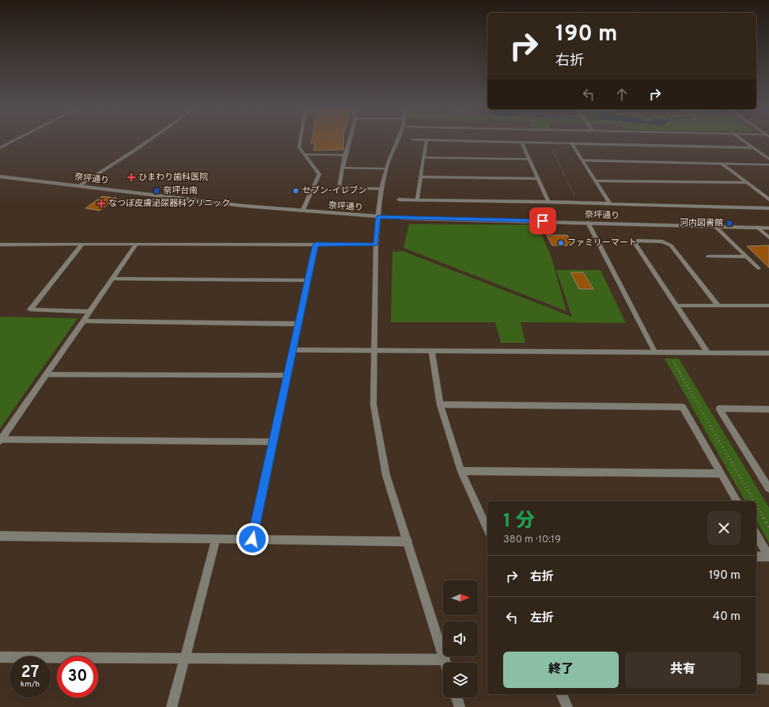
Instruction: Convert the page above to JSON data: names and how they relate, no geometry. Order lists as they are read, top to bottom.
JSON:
{
  "streets": {
    "street": ["奈坪通り"]
  },
  "places": {
    "health": ["ひまわり歯科医院", "なつぼ皮膚泌尿器科クリニック"],
    "transit": ["奈坪台南", "河内図書館"],
    "other": ["セブン-イレブン", "ファミリーマート"]
  },
  "north": "right",
  "page": {
    "turn": ["190 m", "右折"],
    "heading": ["1 分", "380 m · 10:19"],
    "list": [
      {
        "name": "右折",
        "value": "190 m"
      },
      {
        "name": "左折",
        "value": "40 m"
      }
    ],
    "buttons": ["終了", "共有"],
    "speed": "27 km/h",
    "limit": "30"
  }
}
